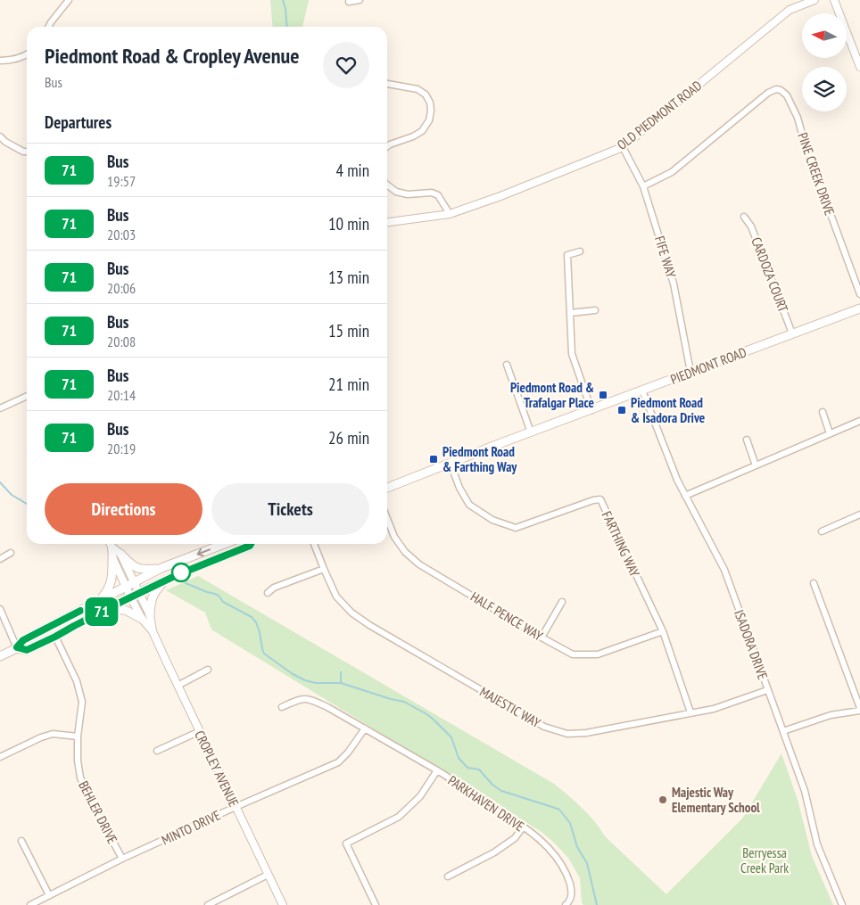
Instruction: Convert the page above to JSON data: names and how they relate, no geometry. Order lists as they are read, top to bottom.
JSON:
{
  "streets": {
    "main road": ["PIEDMONT ROAD"],
    "street": [
      "OLD PIEDMONT ROAD",
      "PINE CREEK DRIVE",
      "FIFE WAY",
      "CARDOZA COURT",
      "FARTHING WAY",
      "HALF PENCE WAY",
      "ISADORA DRIVE",
      "MAJESTIC WAY",
      "CROPLEY AVENUE",
      "PARKHAVEN DRIVE",
      "BEHLER DRIVE",
      "MINTO DRIVE"
    ]
  },
  "crossings": [
    ["OLD PIEDMONT ROAD", "FIFE WAY"],
    ["PINE CREEK DRIVE", "FIFE WAY"],
    ["FIFE WAY", "PIEDMONT ROAD"],
    ["CARDOZA COURT", "PIEDMONT ROAD"],
    ["PIEDMONT ROAD", "FARTHING WAY"],
    ["PIEDMONT ROAD", "ISADORA DRIVE"],
    ["FARTHING WAY", "HALF PENCE WAY"],
    ["FARTHING WAY", "MAJESTIC WAY"],
    ["ISADORA DRIVE", "MAJESTIC WAY"],
    ["CROPLEY AVENUE", "MINTO DRIVE"],
    ["PARKHAVEN DRIVE", "MINTO DRIVE"],
    ["BEHLER DRIVE", "MINTO DRIVE"]
  ],
  "parks": ["Berryessa Creek Park"],
  "places": {
    "transit": ["Piedmont Road & Trafalgar Place", "Piedmont Road & Isadora Drive", "Piedmont Road & Farthing Way"],
    "other": ["Majestic Way Elementary School"]
  },
  "lines": ["bus line 71"],
  "north": "left",
  "page": {
    "on_map": "71",
    "heading": [
      ["Piedmont Road & Cropley Avenue", "Bus"],
      "Departures"
    ],
    "list": [
      {
        "mark": "71",
        "name": "Bus",
        "note": "19:57",
        "value": "4 min"
      },
      {
        "mark": "71",
        "name": "Bus",
        "note": "20:03",
        "value": "10 min"
      },
      {
        "mark": "71",
        "name": "Bus",
        "note": "20:06",
        "value": "13 min"
      },
      {
        "mark": "71",
        "name": "Bus",
        "note": "20:08",
        "value": "15 min"
      },
      {
        "mark": "71",
        "name": "Bus",
        "note": "20:14",
        "value": "21 min"
      },
      {
        "mark": "71",
        "name": "Bus",
        "note": "20:19",
        "value": "26 min"
      }
    ],
    "buttons": ["Directions", "Tickets"]
  }
}
